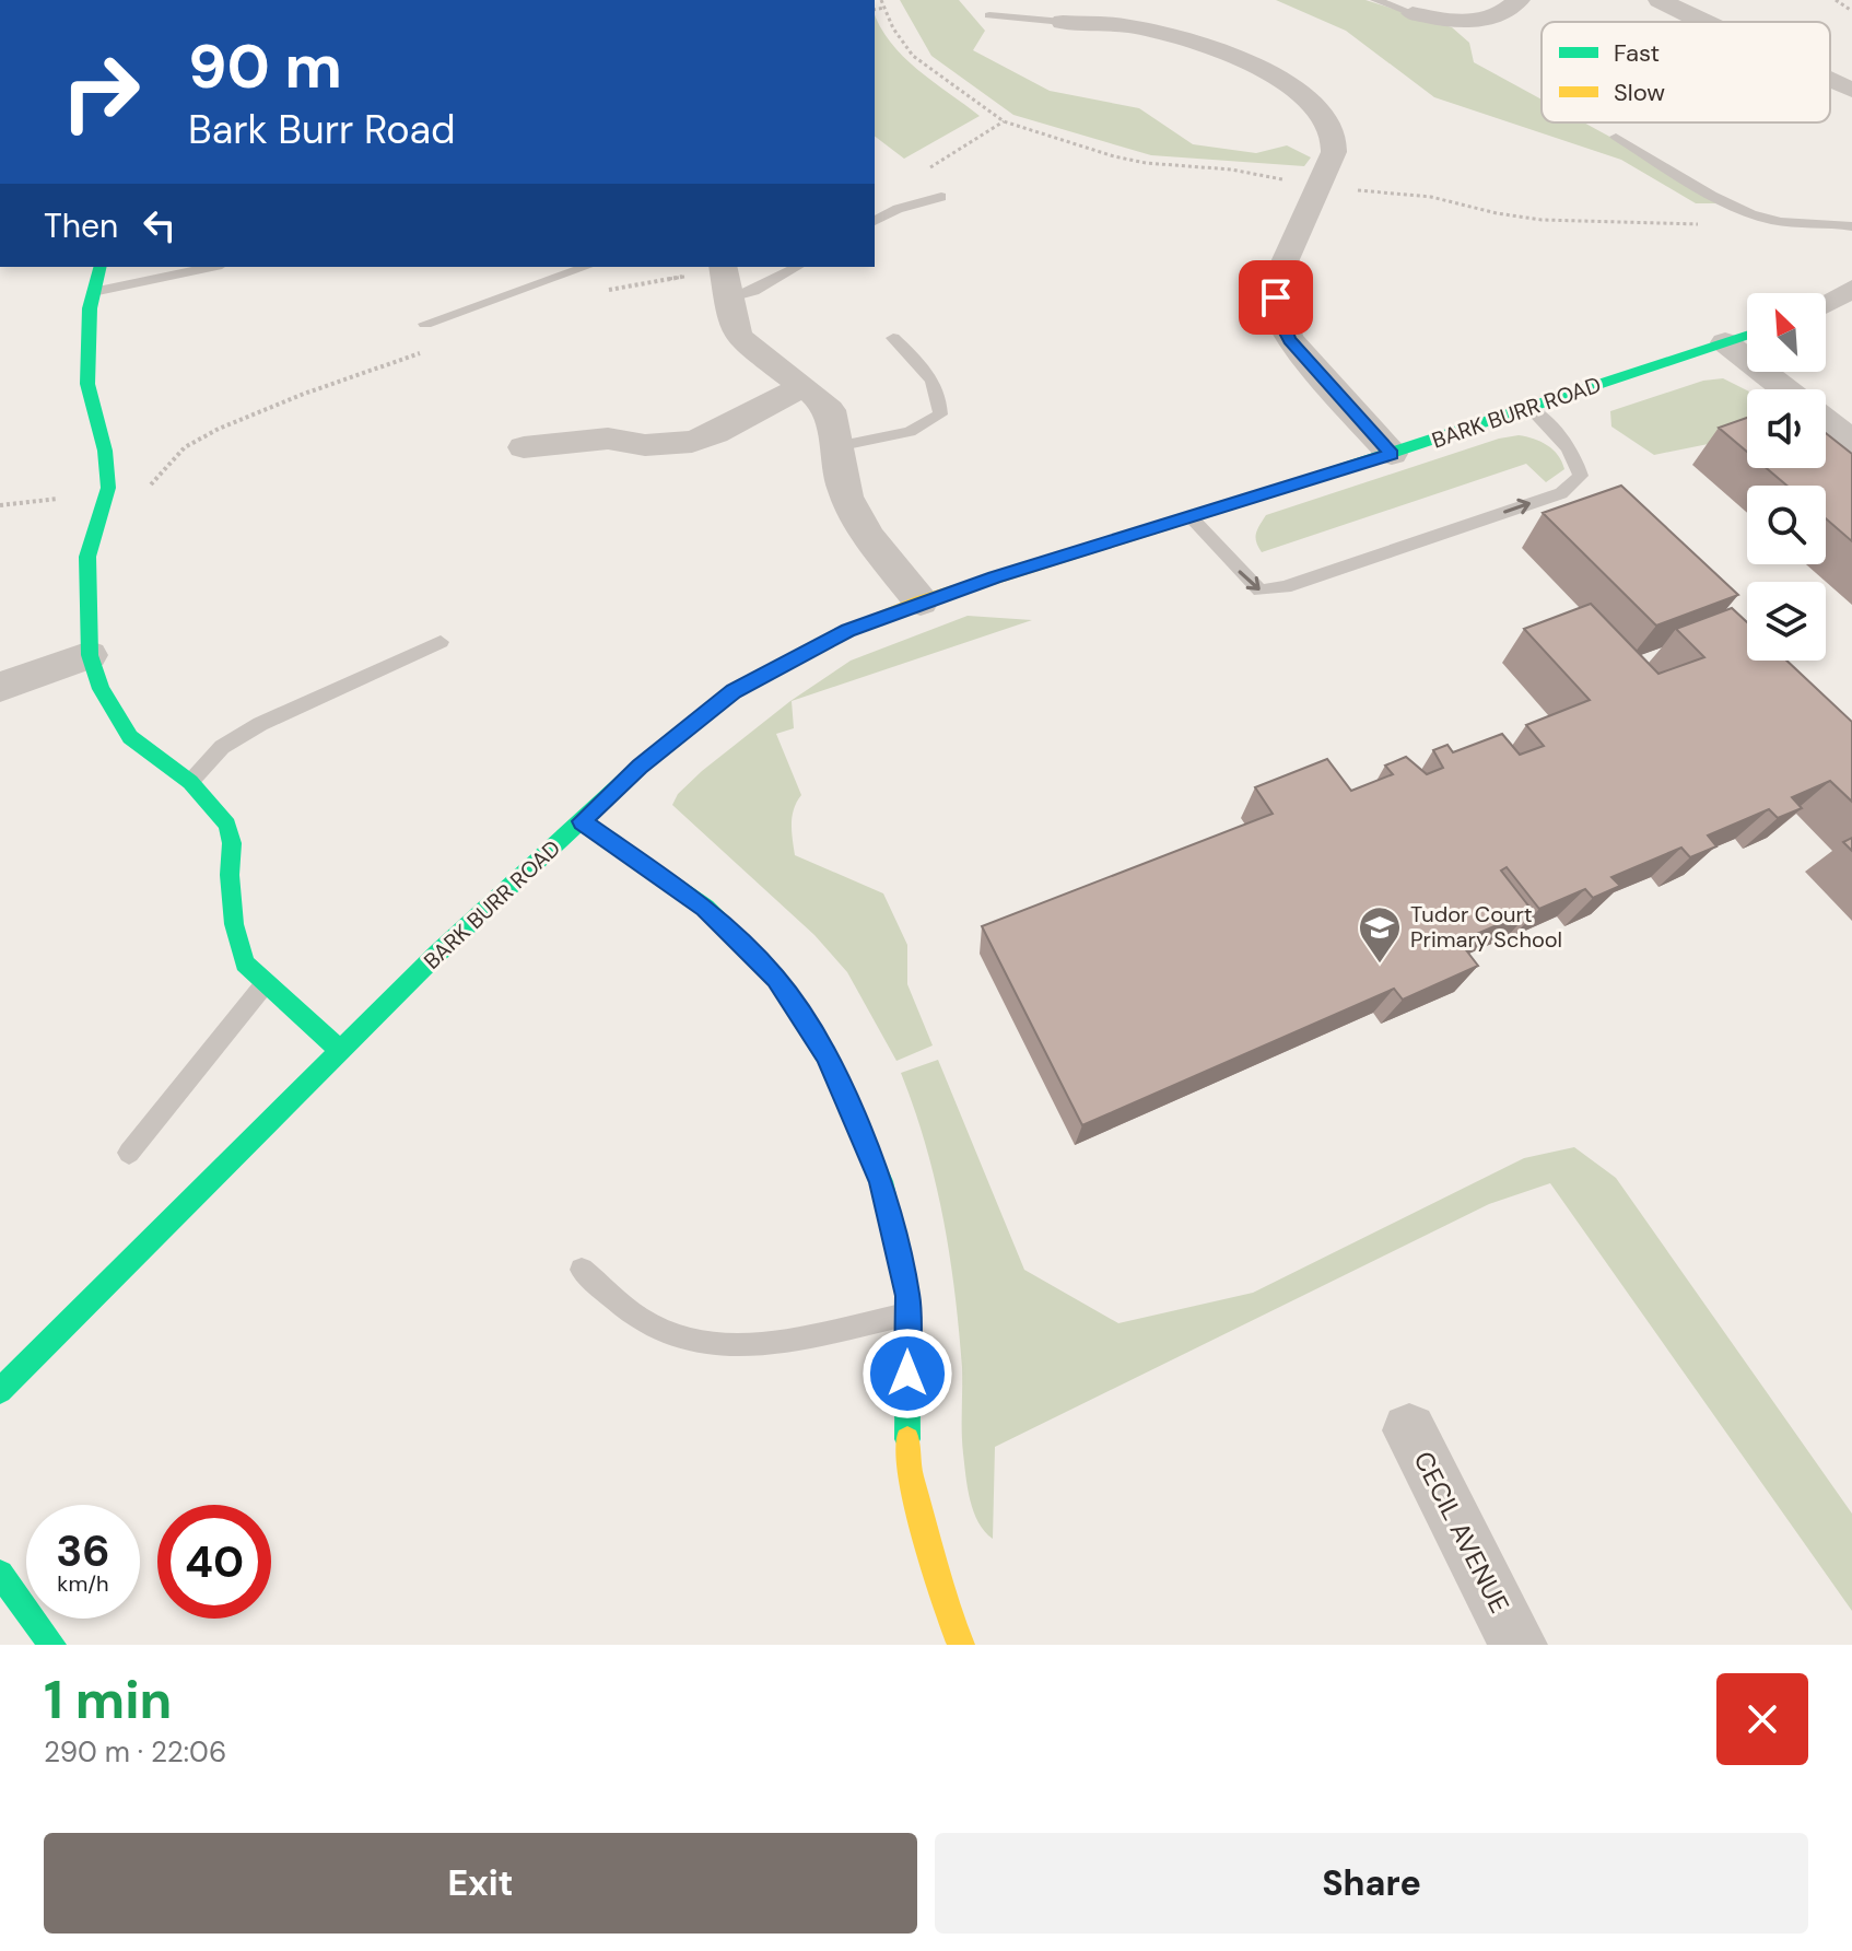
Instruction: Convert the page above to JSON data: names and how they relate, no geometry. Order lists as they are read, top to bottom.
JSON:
{
  "streets": {
    "street": ["BARK BURR ROAD", "CECIL AVENUE"]
  },
  "places": {
    "school or university": ["Tudor Court Primary School"]
  },
  "legend": ["Fast", "Slow"],
  "north": "top left",
  "page": {
    "turn": ["90 m", "Bark Burr Road"],
    "then": "Then",
    "speed": "36 km/h",
    "limit": "40",
    "heading": ["1 min", "290 m · 22:06"],
    "buttons": ["Exit", "Share"]
  }
}
